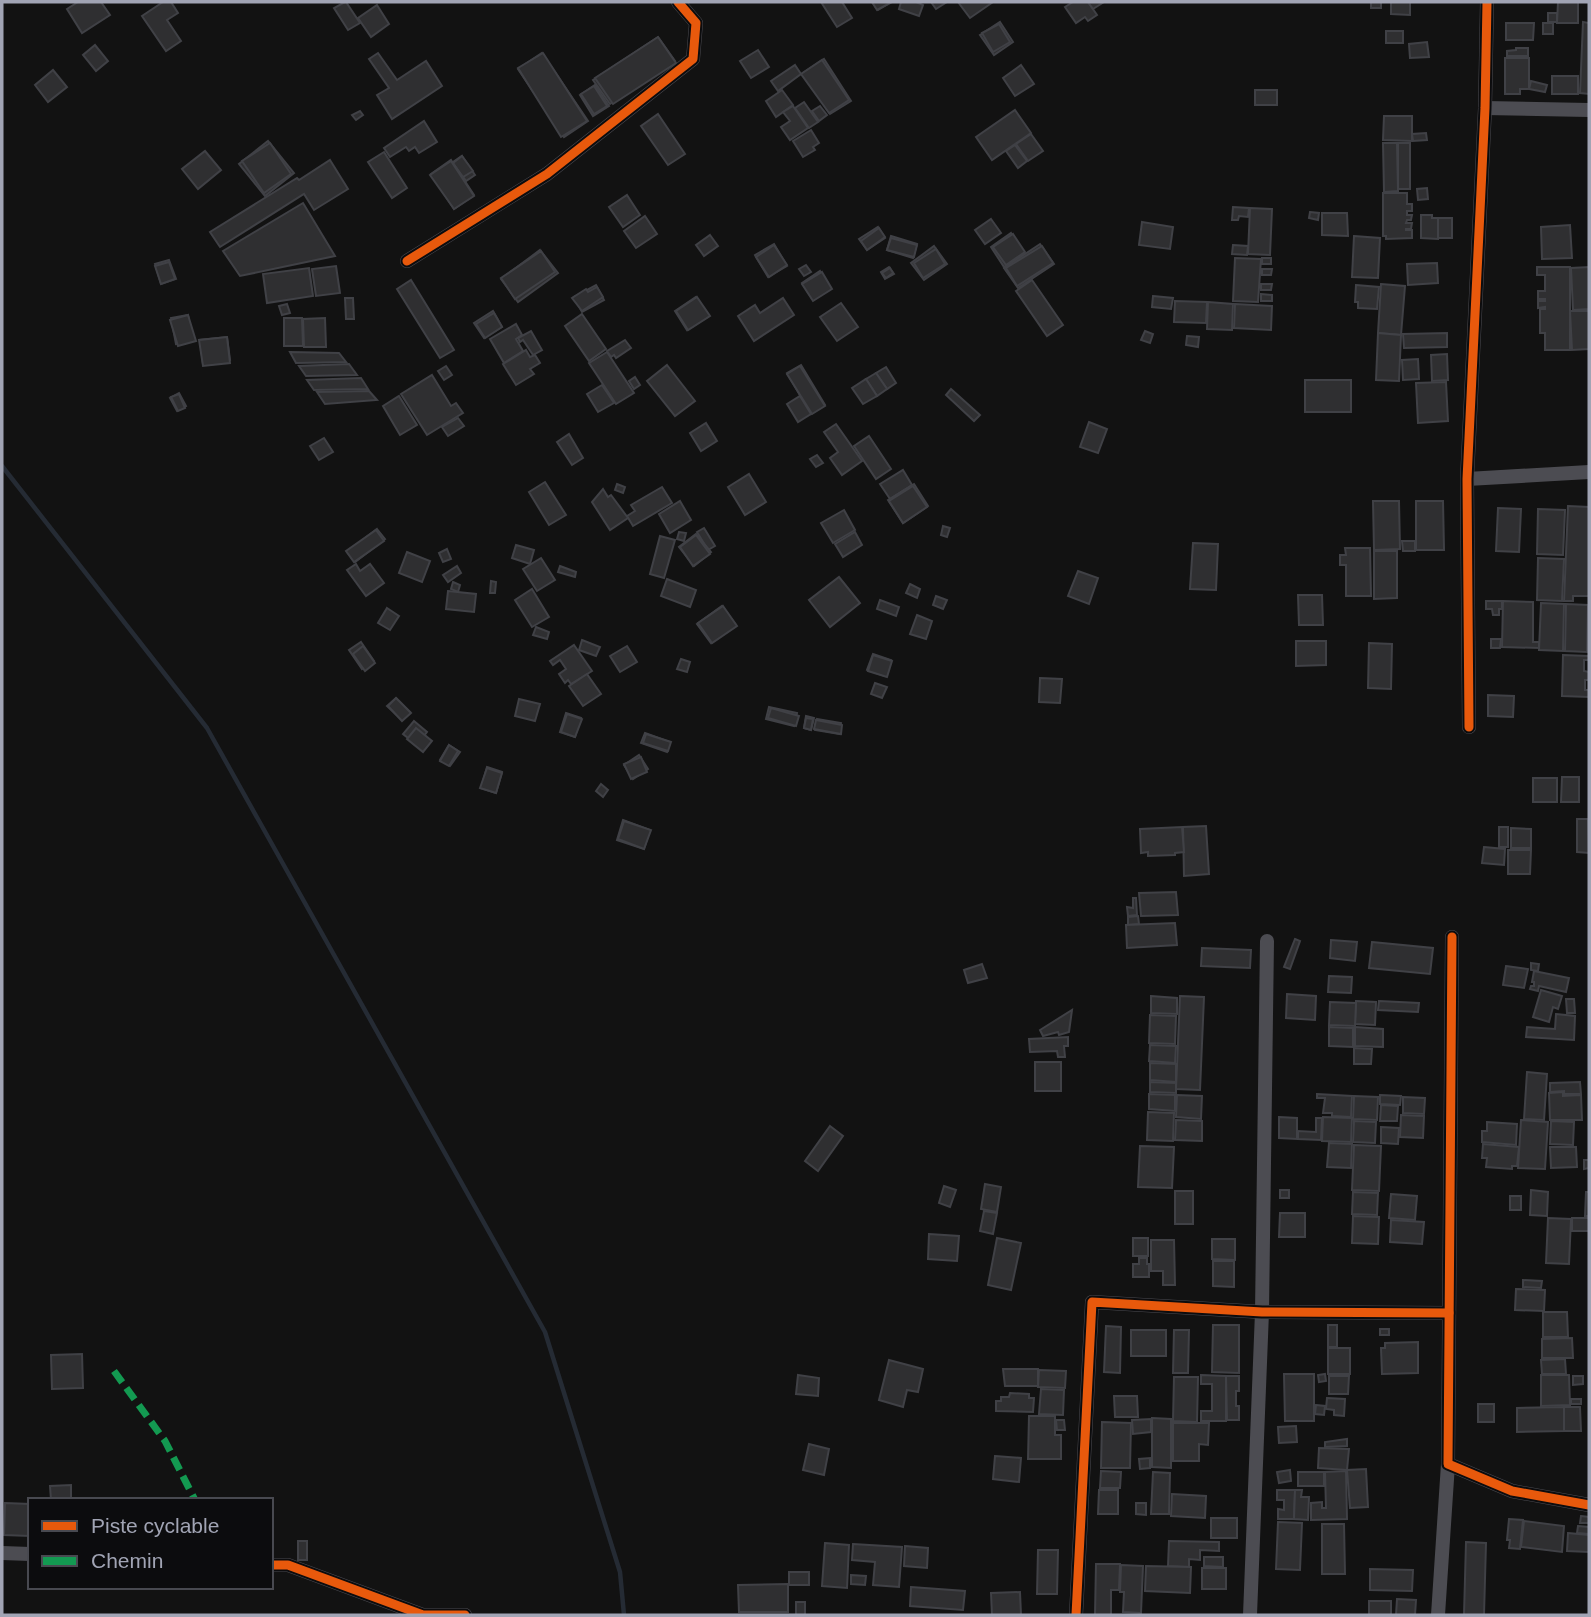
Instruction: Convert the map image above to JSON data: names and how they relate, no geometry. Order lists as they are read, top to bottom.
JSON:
{
  "legend": ["Piste cyclable", "Chemin"]
}
